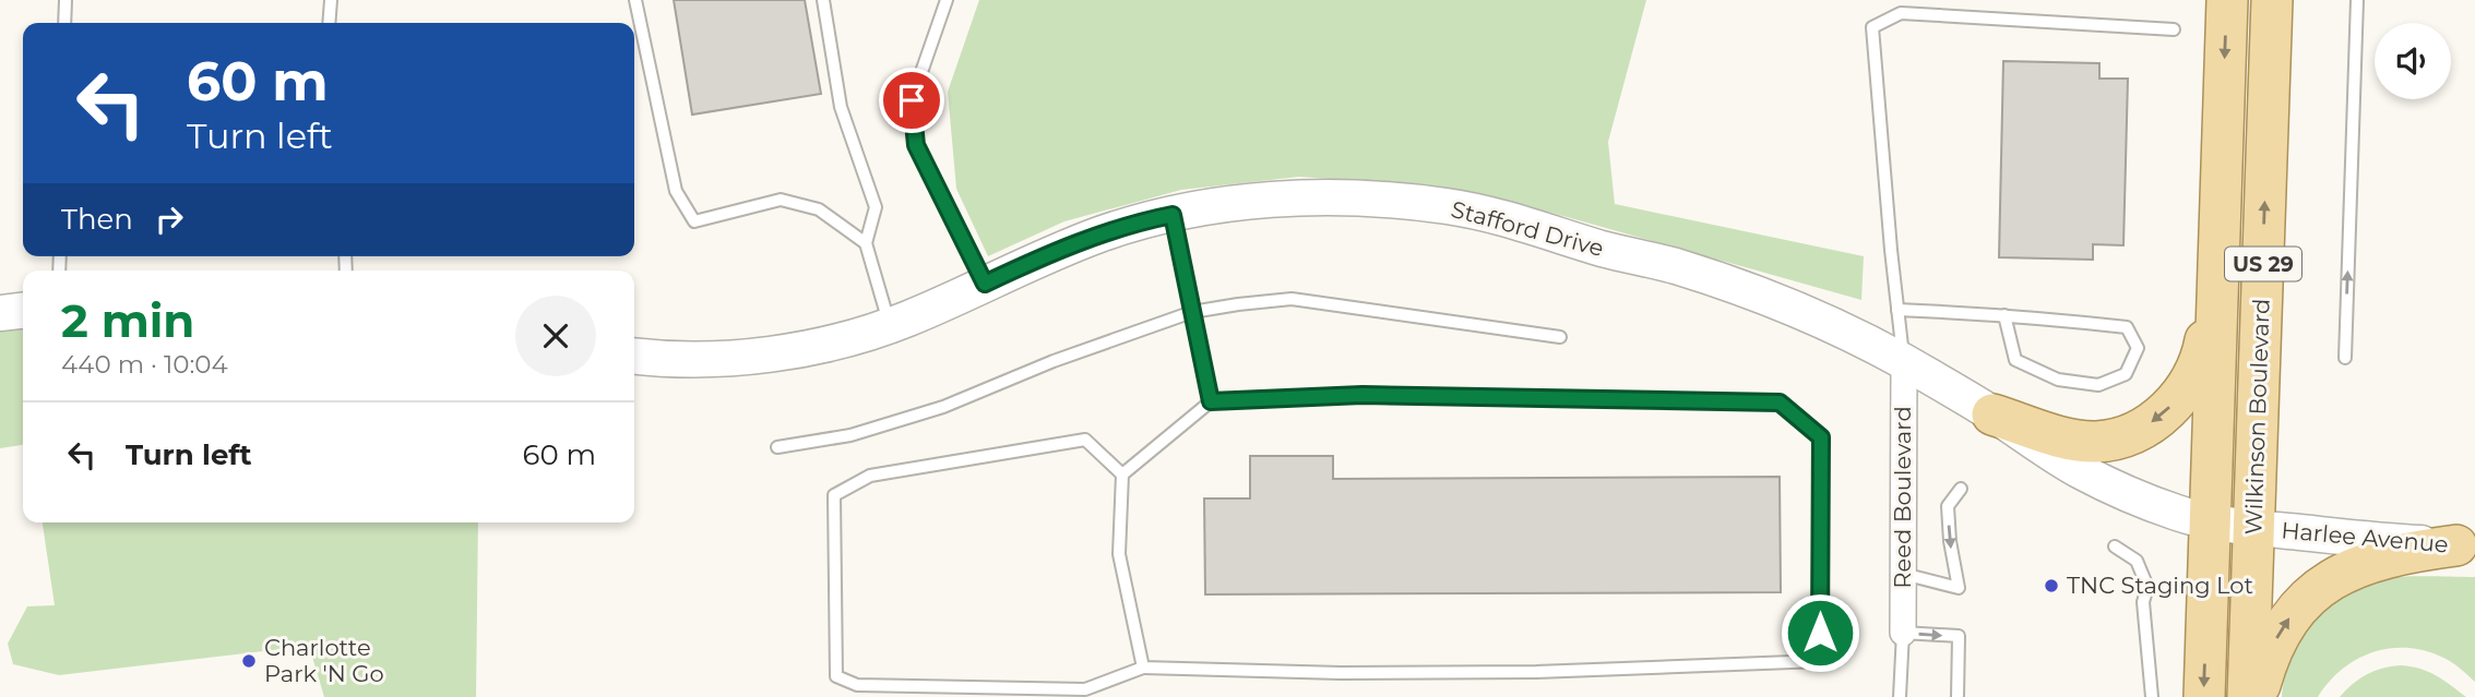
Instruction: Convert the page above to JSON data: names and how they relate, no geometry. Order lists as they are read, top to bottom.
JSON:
{
  "streets": {
    "main road": ["US 29", "Wilkinson Boulevard"],
    "street": ["Stafford Drive", "Reed Boulevard", "Harlee Avenue"]
  },
  "crossings": [
    ["Stafford Drive", "Wilkinson Boulevard"],
    ["Stafford Drive", "Reed Boulevard"],
    ["Stafford Drive", "Harlee Avenue"],
    ["Wilkinson Boulevard", "Harlee Avenue"]
  ],
  "places": ["TNC Staging Lot", "Charlotte Park 'N Go"],
  "page": {
    "turn": ["60 m", "Turn left"],
    "then": "Then",
    "heading": ["2 min", "440 m · 10:04"],
    "list": [
      {
        "name": "Turn left",
        "value": "60 m"
      }
    ]
  }
}
